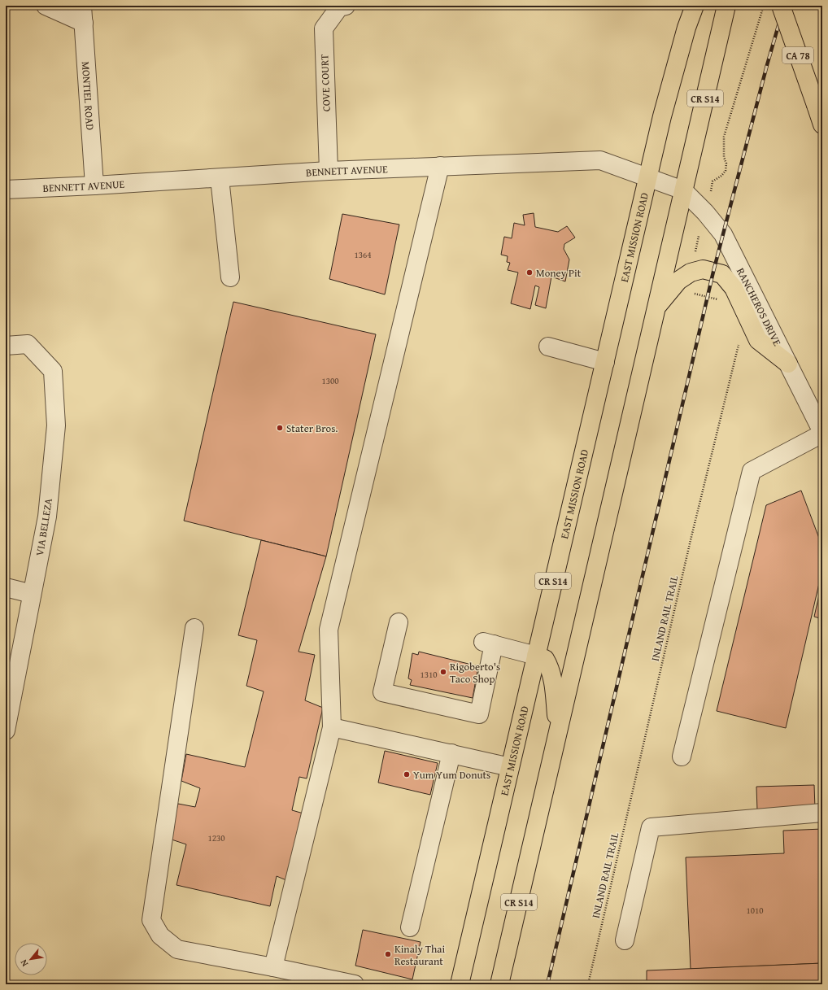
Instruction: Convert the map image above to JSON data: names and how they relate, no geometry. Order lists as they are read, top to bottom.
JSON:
{
  "streets": {
    "main road": ["CA 78", "CR S14", "EAST MISSION ROAD"],
    "street": [
      "COVE COURT",
      "MONTIEL ROAD",
      "BENNETT AVENUE",
      "RANCHEROS DRIVE",
      "VIA BELLEZA"
    ],
    "path": ["INLAND RAIL TRAIL"]
  },
  "crossings": [
    ["COVE COURT", "BENNETT AVENUE"],
    ["MONTIEL ROAD", "BENNETT AVENUE"],
    ["CR S14", "BENNETT AVENUE"],
    ["CR S14", "RANCHEROS DRIVE"],
    ["BENNETT AVENUE", "EAST MISSION ROAD"],
    ["BENNETT AVENUE", "RANCHEROS DRIVE"]
  ],
  "places": [
    "Money Pit",
    "Stater Bros.",
    "Rigoberto's Taco Shop",
    "Yum Yum Donuts",
    "Kinaly Thai Restaurant"
  ],
  "house_numbers": [
    "1364",
    "1300",
    "1310",
    "1230",
    "1010"
  ],
  "north": "bottom left"
}
